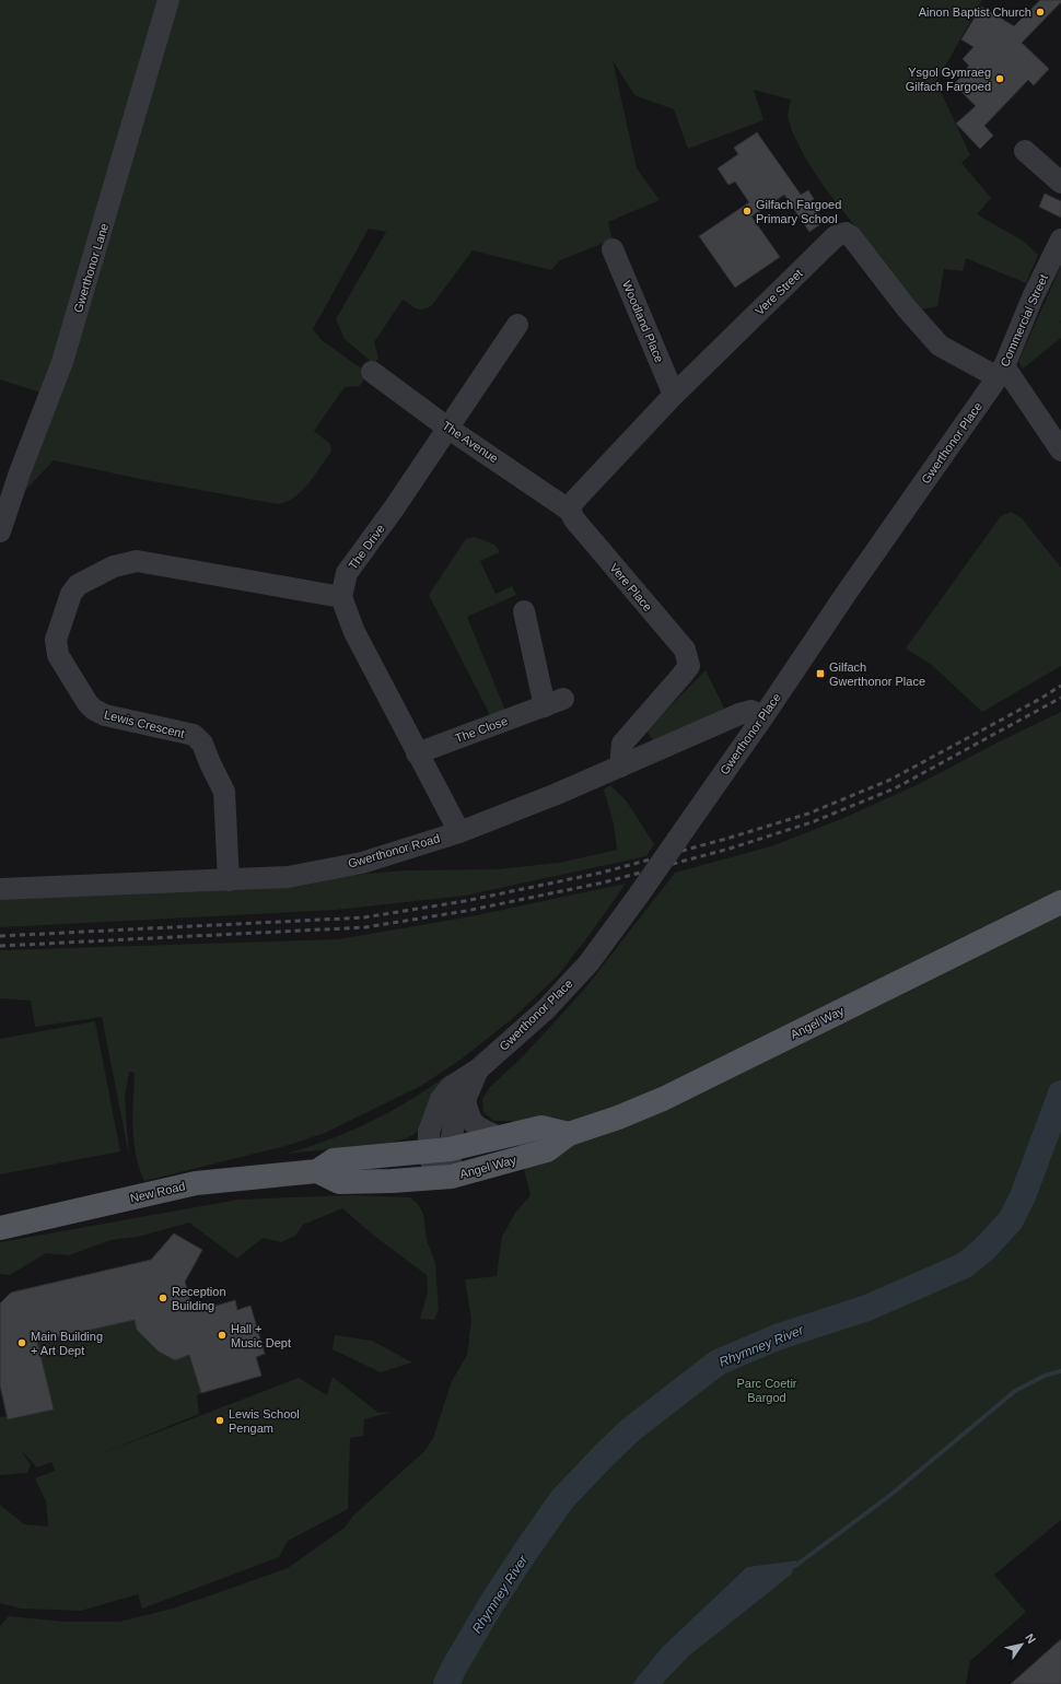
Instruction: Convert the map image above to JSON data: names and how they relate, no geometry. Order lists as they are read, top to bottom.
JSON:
{
  "streets": {
    "main road": ["Angel Way", "New Road"],
    "street": [
      "Gwerthonor Lane",
      "Vere Street",
      "Commercial Street",
      "Woodland Place",
      "The Avenue",
      "Gwerthonor Place",
      "The Drive",
      "Vere Place",
      "Lewis Crescent",
      "The Close",
      "Gwerthonor Road"
    ]
  },
  "crossings": [
    ["Vere Street", "Commercial Street"],
    ["Vere Street", "Woodland Place"],
    ["Vere Street", "The Avenue"],
    ["Vere Street", "Gwerthonor Place"],
    ["Vere Street", "Vere Place"],
    ["Commercial Street", "Gwerthonor Place"],
    ["The Avenue", "The Drive"],
    ["The Avenue", "Vere Place"],
    ["Gwerthonor Place", "Gwerthonor Road"],
    ["Gwerthonor Place", "Angel Way"],
    ["Gwerthonor Place", "New Road"],
    ["The Drive", "Lewis Crescent"],
    ["Vere Place", "Gwerthonor Road"],
    ["Lewis Crescent", "Gwerthonor Road"],
    ["Angel Way", "New Road"]
  ],
  "water": ["Rhymney River"],
  "parks": ["Parc Coetir Bargod"],
  "places": {
    "other": [
      "Ainon Baptist Church",
      "Ysgol Gymraeg Gilfach Fargoed",
      "Gilfach Fargoed Primary School",
      "Reception Building",
      "Hall + Music Dept",
      "Main Building + Art Dept",
      "Lewis School Pengam"
    ],
    "transit": ["Gilfach Gwerthonor Place"]
  },
  "north": "top right"
}
